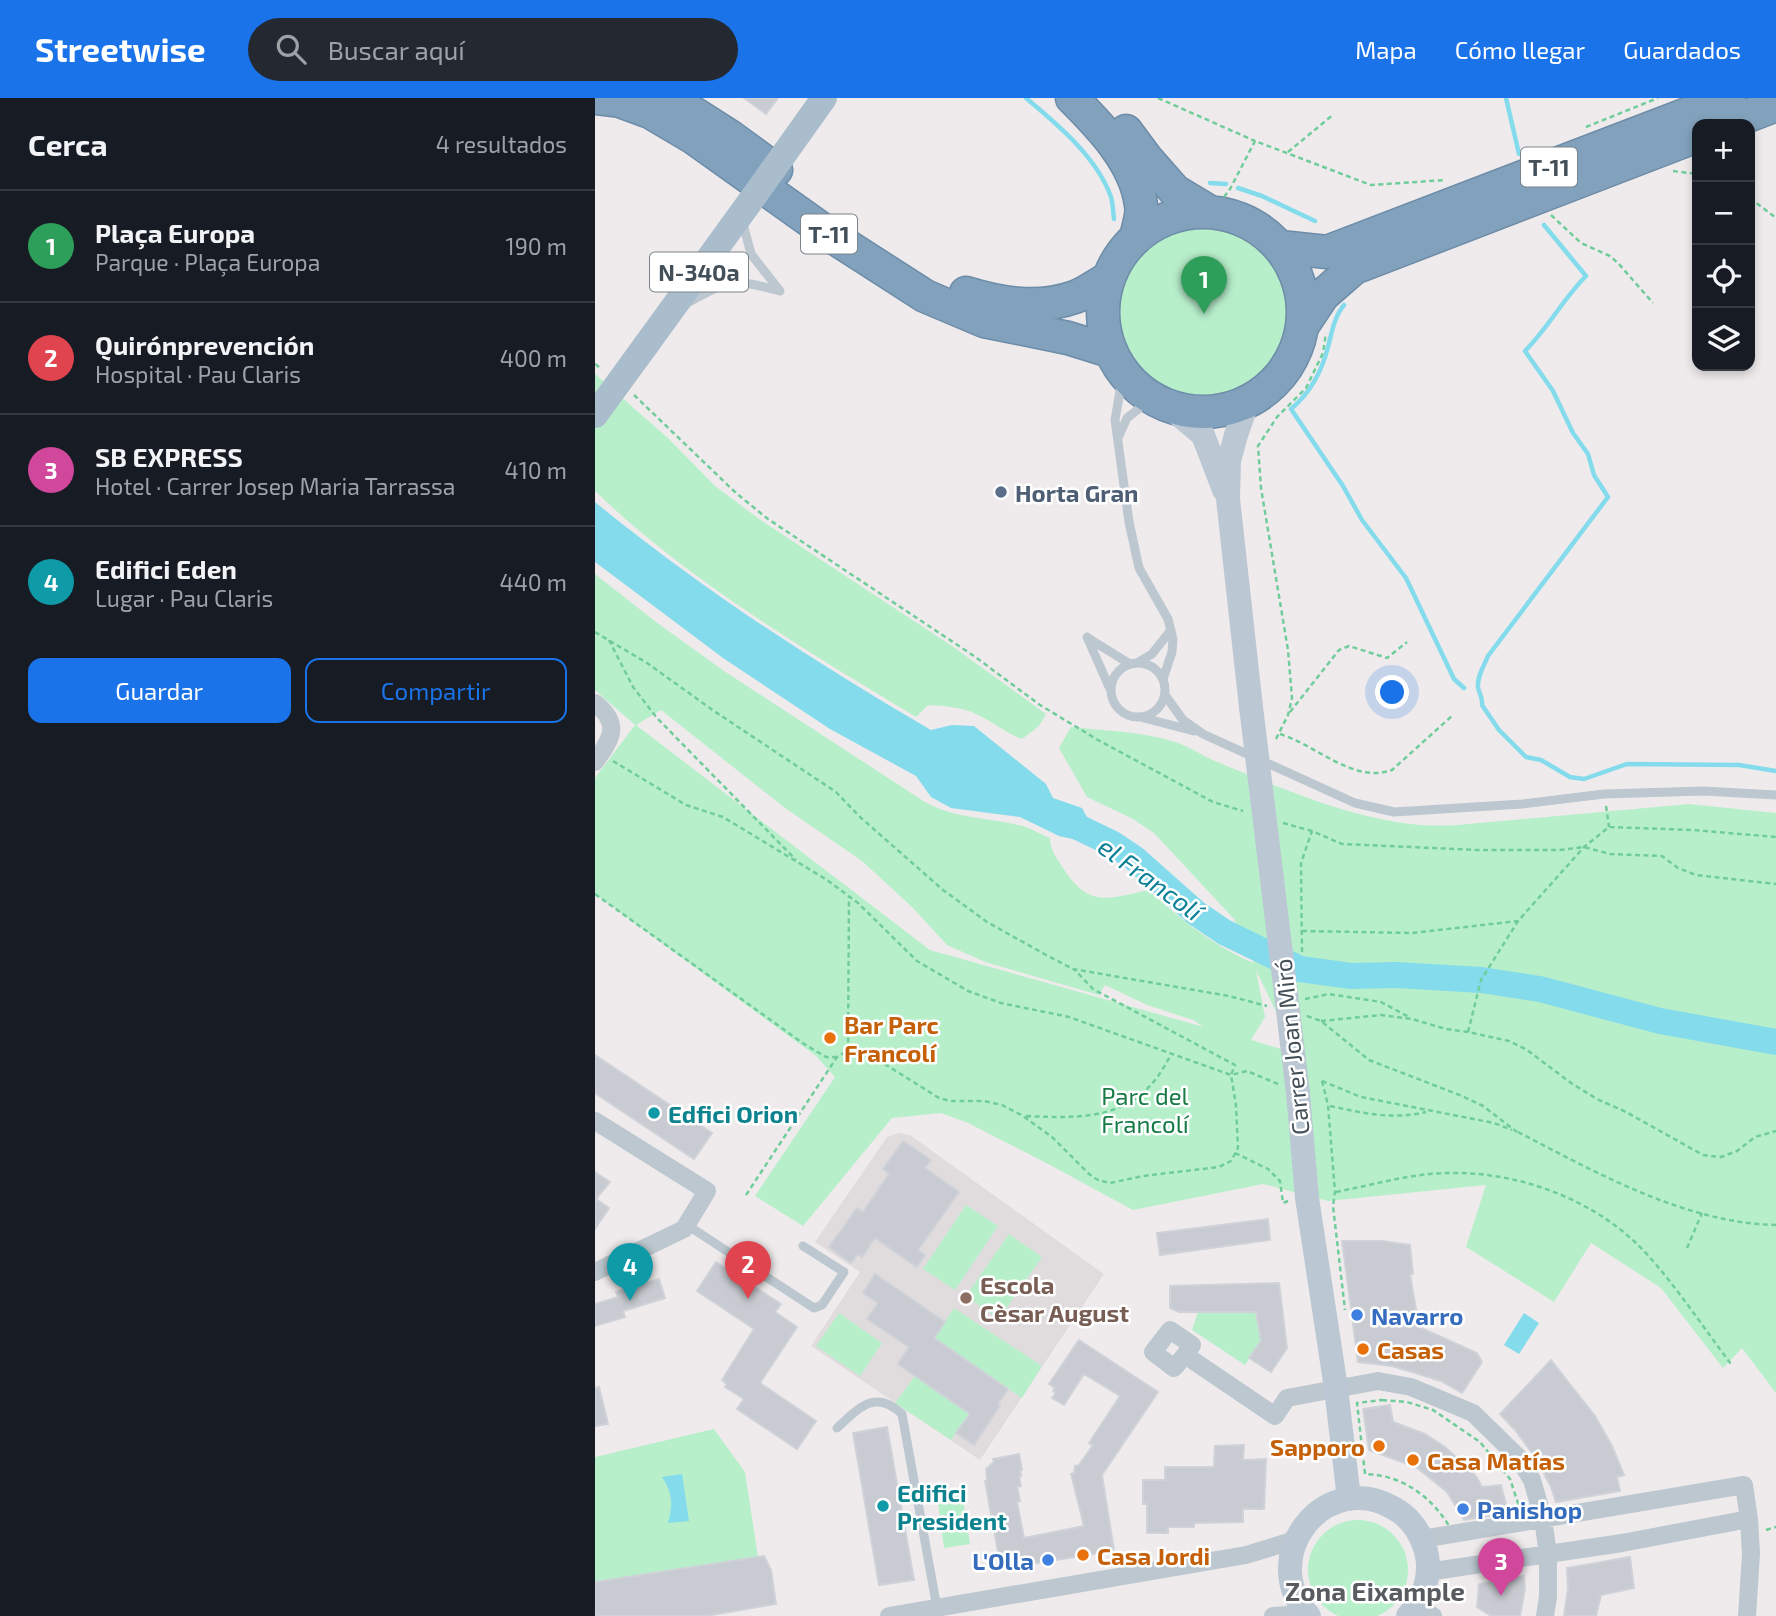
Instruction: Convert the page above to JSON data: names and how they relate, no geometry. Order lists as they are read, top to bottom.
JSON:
{
  "streets": {
    "highway": ["T-11"],
    "main road": ["N-340a"],
    "street": ["Carrer Joan Miró"]
  },
  "crossings": [
    ["T-11", "Carrer Joan Miró"]
  ],
  "districts": ["Zona Eixample"],
  "water": ["el Francolí"],
  "parks": ["Parc del Francolí"],
  "places": [
    "Horta Gran",
    "Bar Parc Francolí",
    "Edfici Orion",
    "Escola Cèsar August",
    "Navarro",
    "Casas",
    "Sapporo",
    "Casa Matías",
    "Edifici President",
    "Panishop",
    "Casa Jordi",
    "L'Olla"
  ],
  "page": {
    "header": "Streetwise",
    "search": "Buscar aquí",
    "nav": ["Mapa", "Cómo llegar", "Guardados"],
    "heading": ["Cerca", "4 resultados"],
    "map_buttons": ["+", "−"],
    "list": [
      {
        "mark": "1",
        "name": "Plaça Europa",
        "note": "Parque · Plaça Europa",
        "value": "190 m"
      },
      {
        "mark": "2",
        "name": "Quirónprevención",
        "note": "Hospital · Pau Claris",
        "value": "400 m"
      },
      {
        "mark": "3",
        "name": "SB EXPRESS",
        "note": "Hotel · Carrer Josep Maria Tarrassa",
        "value": "410 m"
      },
      {
        "mark": "4",
        "name": "Edifici Eden",
        "note": "Lugar · Pau Claris",
        "value": "440 m"
      }
    ],
    "pins": [
      "1",
      "2",
      "4",
      "3"
    ],
    "buttons": ["Guardar", "Compartir"]
  }
}
